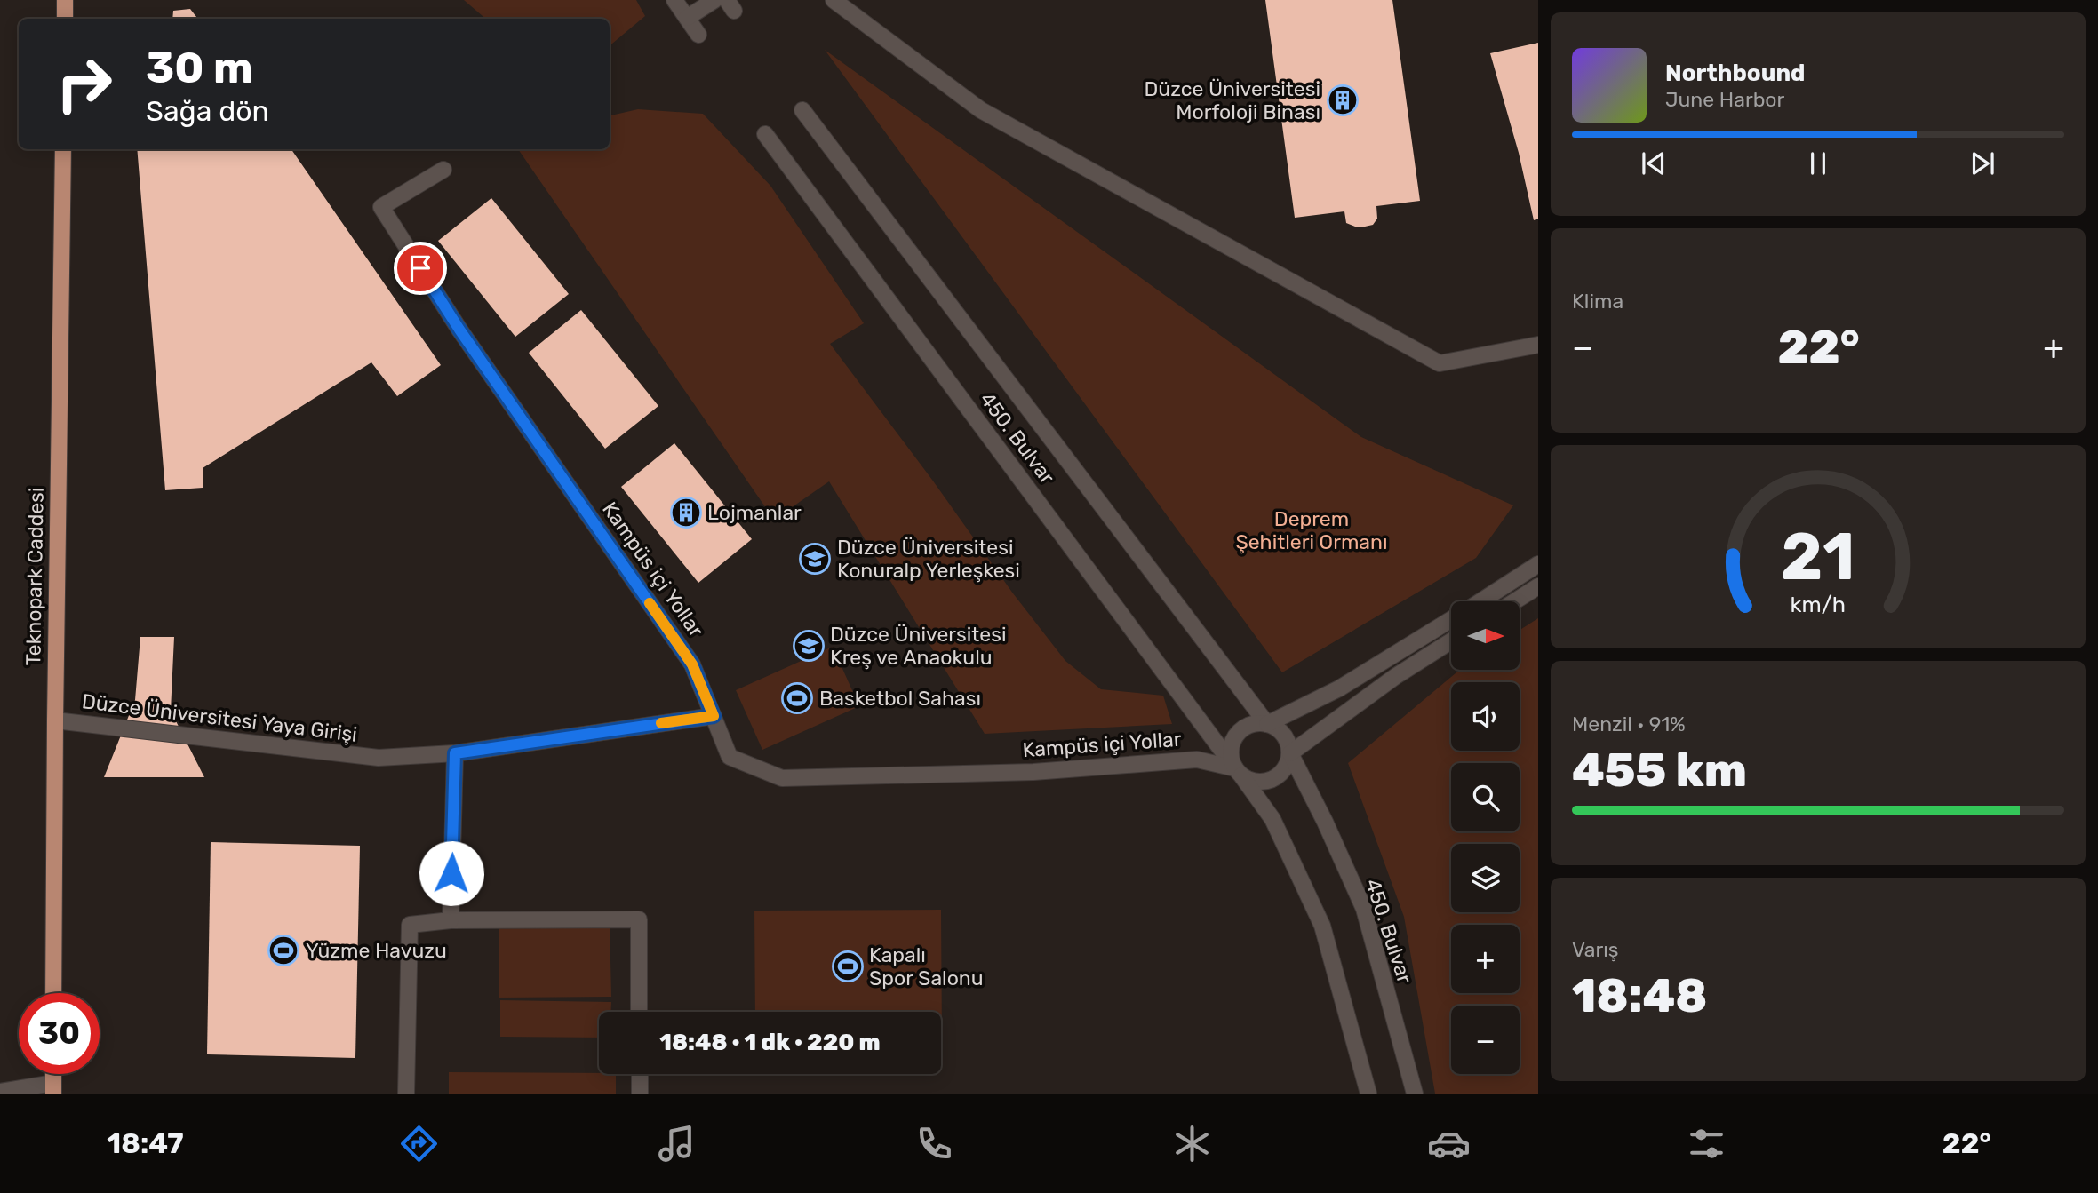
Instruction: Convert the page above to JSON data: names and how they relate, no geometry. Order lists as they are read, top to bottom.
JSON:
{
  "streets": {
    "main road": ["Teknopark Caddesi"],
    "street": ["450. Bulvar", "Kampüs içi Yollar", "Düzce Üniversitesi Yaya Girişi"]
  },
  "crossings": [
    ["450. Bulvar", "Kampüs içi Yollar"],
    ["Kampüs içi Yollar", "Düzce Üniversitesi Yaya Girişi"],
    ["Teknopark Caddesi", "Düzce Üniversitesi Yaya Girişi"]
  ],
  "parks": ["Deprem Şehitleri Ormanı"],
  "places": {
    "building": ["Düzce Üniversitesi Morfoloji Binası", "Lojmanlar"],
    "school or university": ["Düzce Üniversitesi Konuralp Yerleşkesi", "Düzce Üniversitesi Kreş ve Anaokulu"],
    "sports": ["Basketbol Sahası", "Yüzme Havuzu", "Kapalı Spor Salonu"]
  },
  "north": "right",
  "page": {
    "turn": ["30 m", "Sağa dön"],
    "song": ["Northbound", "June Harbor"],
    "tile": [
      "Klima",
      ["Menzil · 91%", "455 km"],
      ["Varış", "18:48"]
    ],
    "heat": ["−", "22°", "+"],
    "map_buttons": ["+", "−"],
    "limit": "30",
    "trip": "18:48 · 1 dk · 220 m",
    "tabs": ["18:47", "22°"],
    "gauge": ["21", "km/h"]
  }
}
